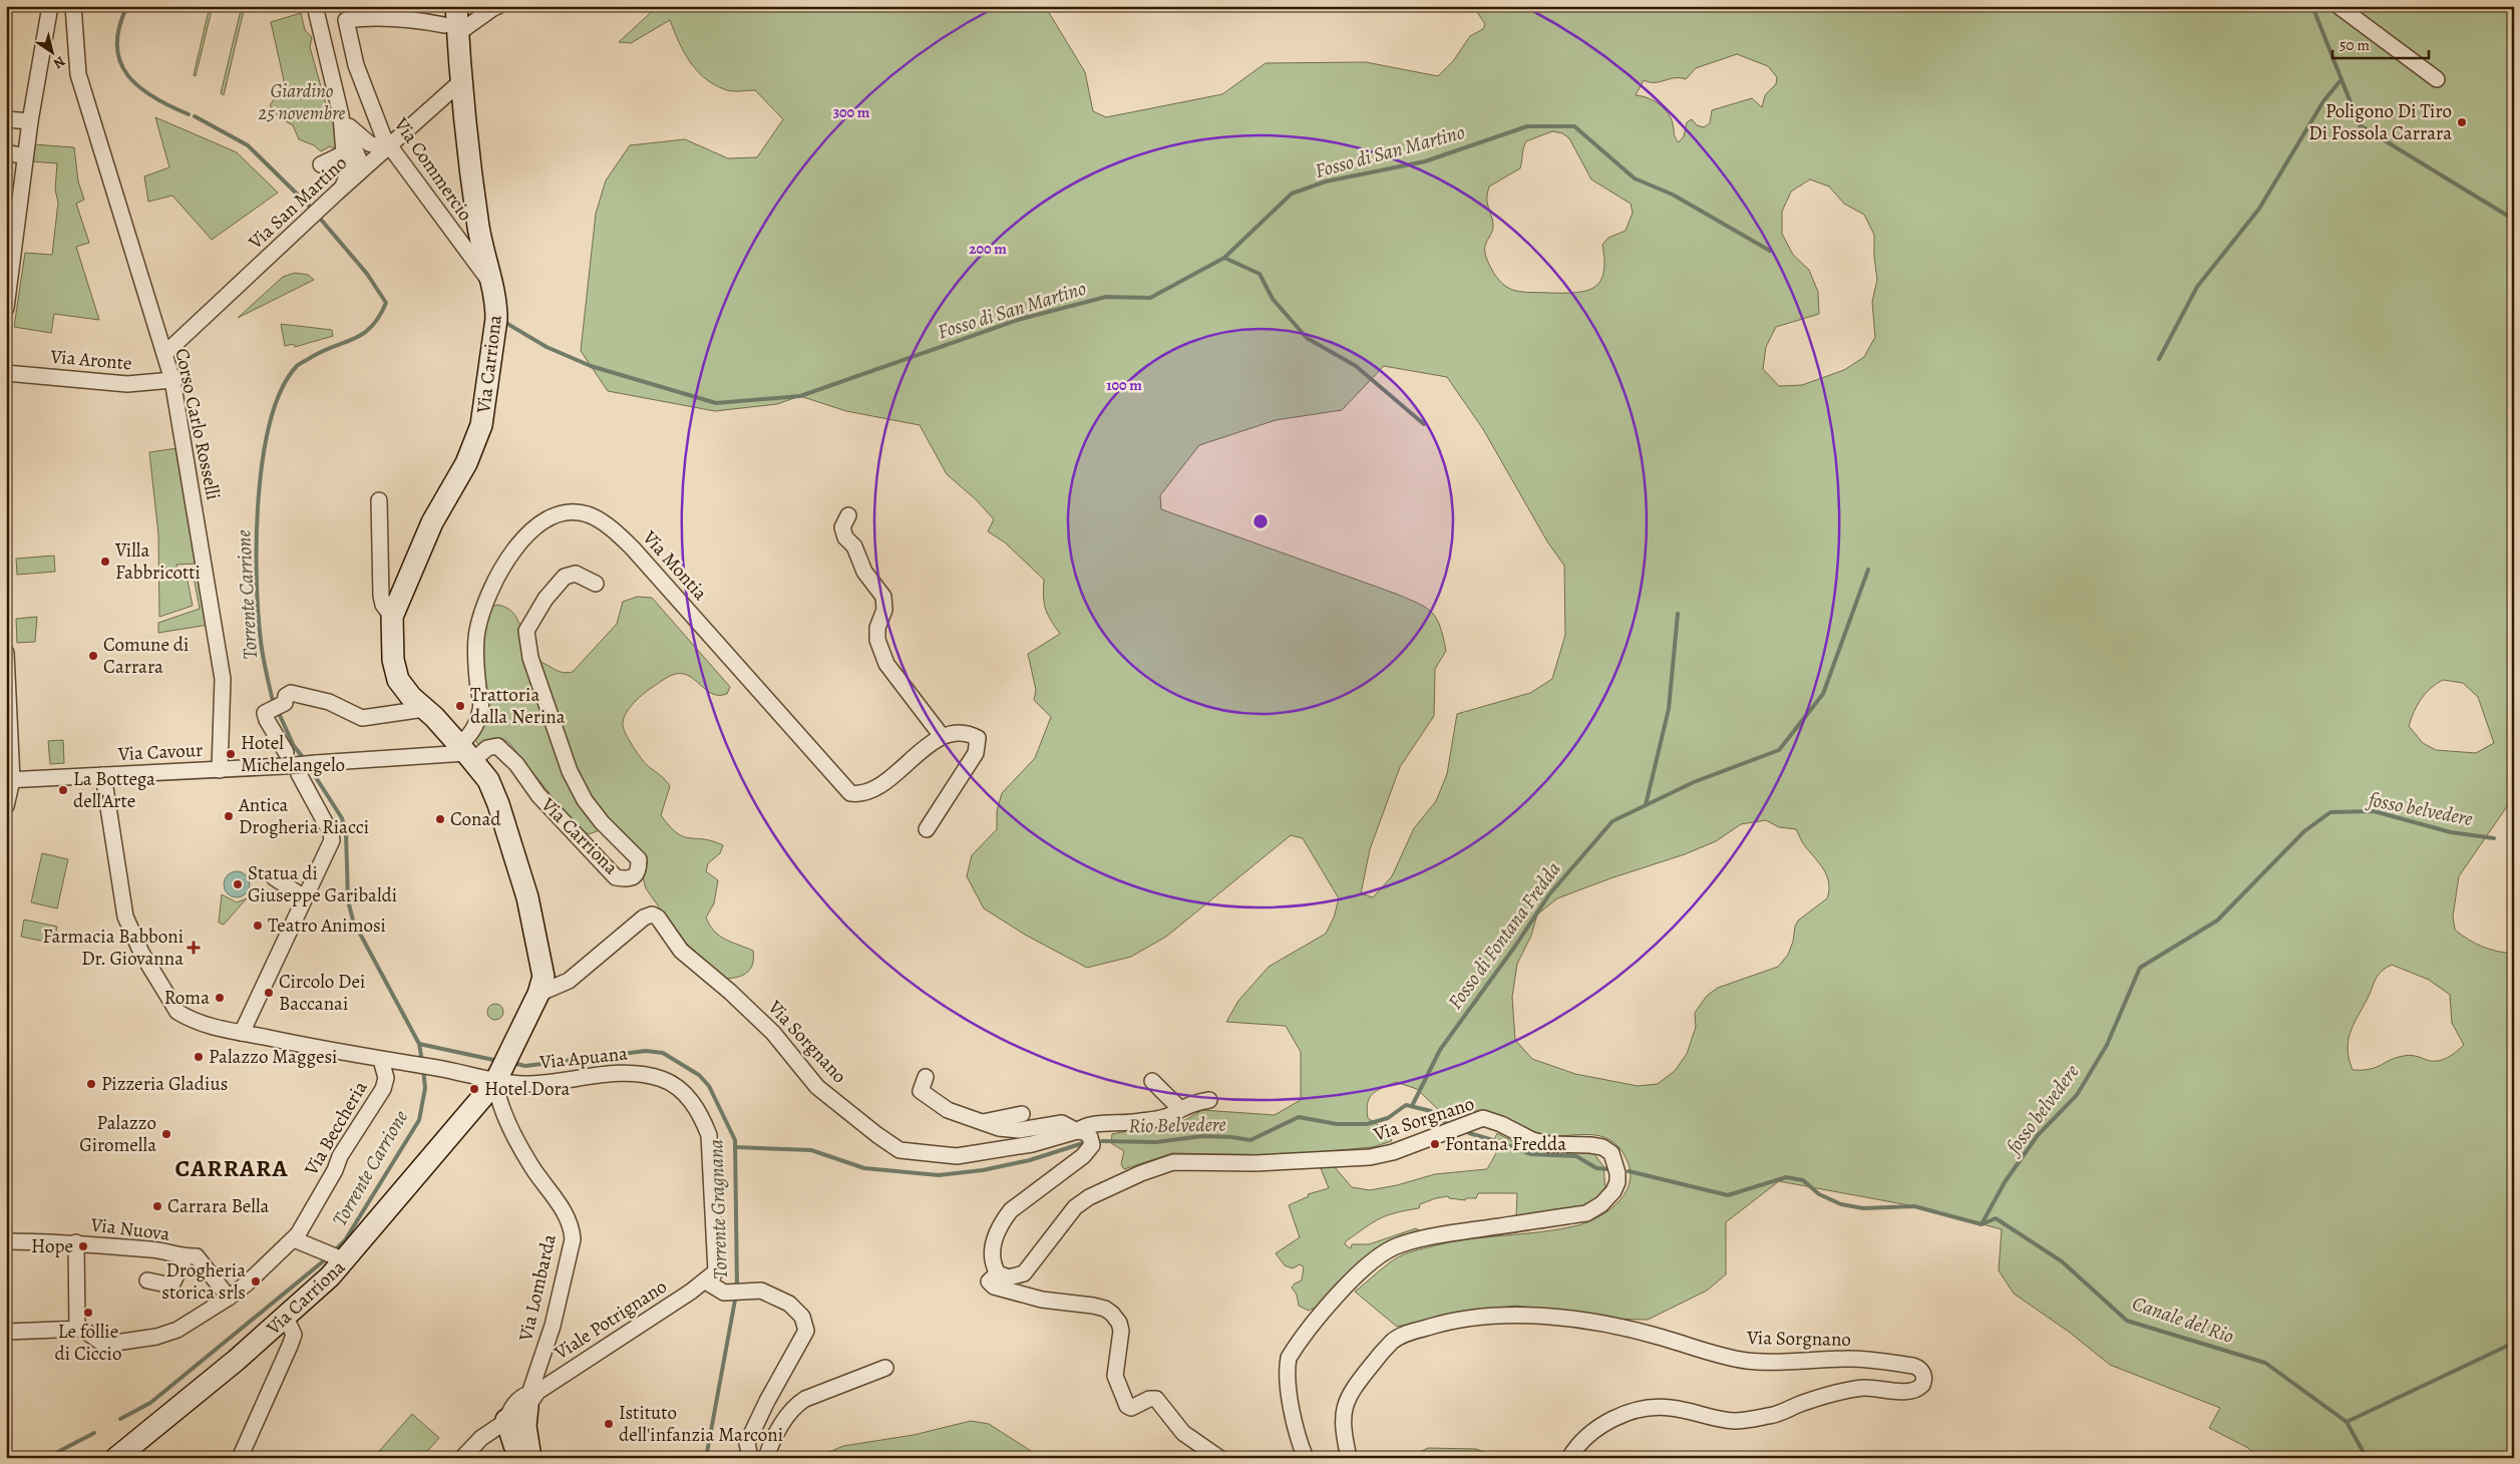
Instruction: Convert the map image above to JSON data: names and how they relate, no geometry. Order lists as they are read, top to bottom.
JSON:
{
  "streets": {
    "main road": ["Via Carriona"],
    "street": [
      "Via Commercio",
      "Via San Martino",
      "Via Aronte",
      "Corso Carlo Rosselli",
      "Via Montia",
      "Via Cavour",
      "Via Sorgnano",
      "Via Apuana",
      "Via Beccheria",
      "Via Nuova",
      "Via Lombarda",
      "Viale Potrignano"
    ]
  },
  "crossings": [
    ["Via Commercio", "Via San Martino"],
    ["Via Commercio", "Via Carriona"],
    ["Via San Martino", "Via Carriona"],
    ["Via San Martino", "Corso Carlo Rosselli"],
    ["Via Aronte", "Corso Carlo Rosselli"],
    ["Via Carriona", "Via Montia"],
    ["Via Carriona", "Via Cavour"],
    ["Via Carriona", "Via Sorgnano"],
    ["Via Carriona", "Via Apuana"],
    ["Via Carriona", "Via Lombarda"],
    ["Corso Carlo Rosselli", "Via Cavour"],
    ["Via Montia", "Via Cavour"],
    ["Via Cavour", "Via Apuana"],
    ["Via Apuana", "Via Beccheria"],
    ["Via Apuana", "Via Lombarda"],
    ["Via Apuana", "Viale Potrignano"],
    ["Via Beccheria", "Via Nuova"],
    ["Via Lombarda", "Viale Potrignano"]
  ],
  "districts": ["CARRARA"],
  "water": [
    "Fosso di San Martino",
    "Torrente Carrione",
    "fosso belvedere",
    "Fosso di Fontana Fredda",
    "Rio Belvedere",
    "Torrente Gragnana",
    "Canale del Rio"
  ],
  "parks": ["Giardino 25 novembre"],
  "places": {
    "other": [
      "Poligono Di Tiro Di Fossola Carrara",
      "Villa Fabbricotti",
      "Comune di Carrara",
      "Trattoria dalla Nerina",
      "Hotel Michelangelo",
      "La Bottega dell'Arte",
      "Antica Drogheria Riacci",
      "Conad",
      "Statua di Giuseppe Garibaldi",
      "Teatro Animosi",
      "Circolo Dei Baccanai",
      "Roma",
      "Palazzo Maggesi",
      "Pizzeria Gladius",
      "Hotel Dora",
      "Palazzo Giromella",
      "Fontana Fredda",
      "Carrara Bella",
      "Hope",
      "Drogheria storica srls",
      "Le follie di Ciccio",
      "Istituto dell'infanzia Marconi"
    ],
    "health": ["Farmacia Babboni Dr. Giovanna"]
  },
  "scale_bar": "50 m",
  "north": "bottom right",
  "rings": ["300 m", "200 m", "100 m"]
}
